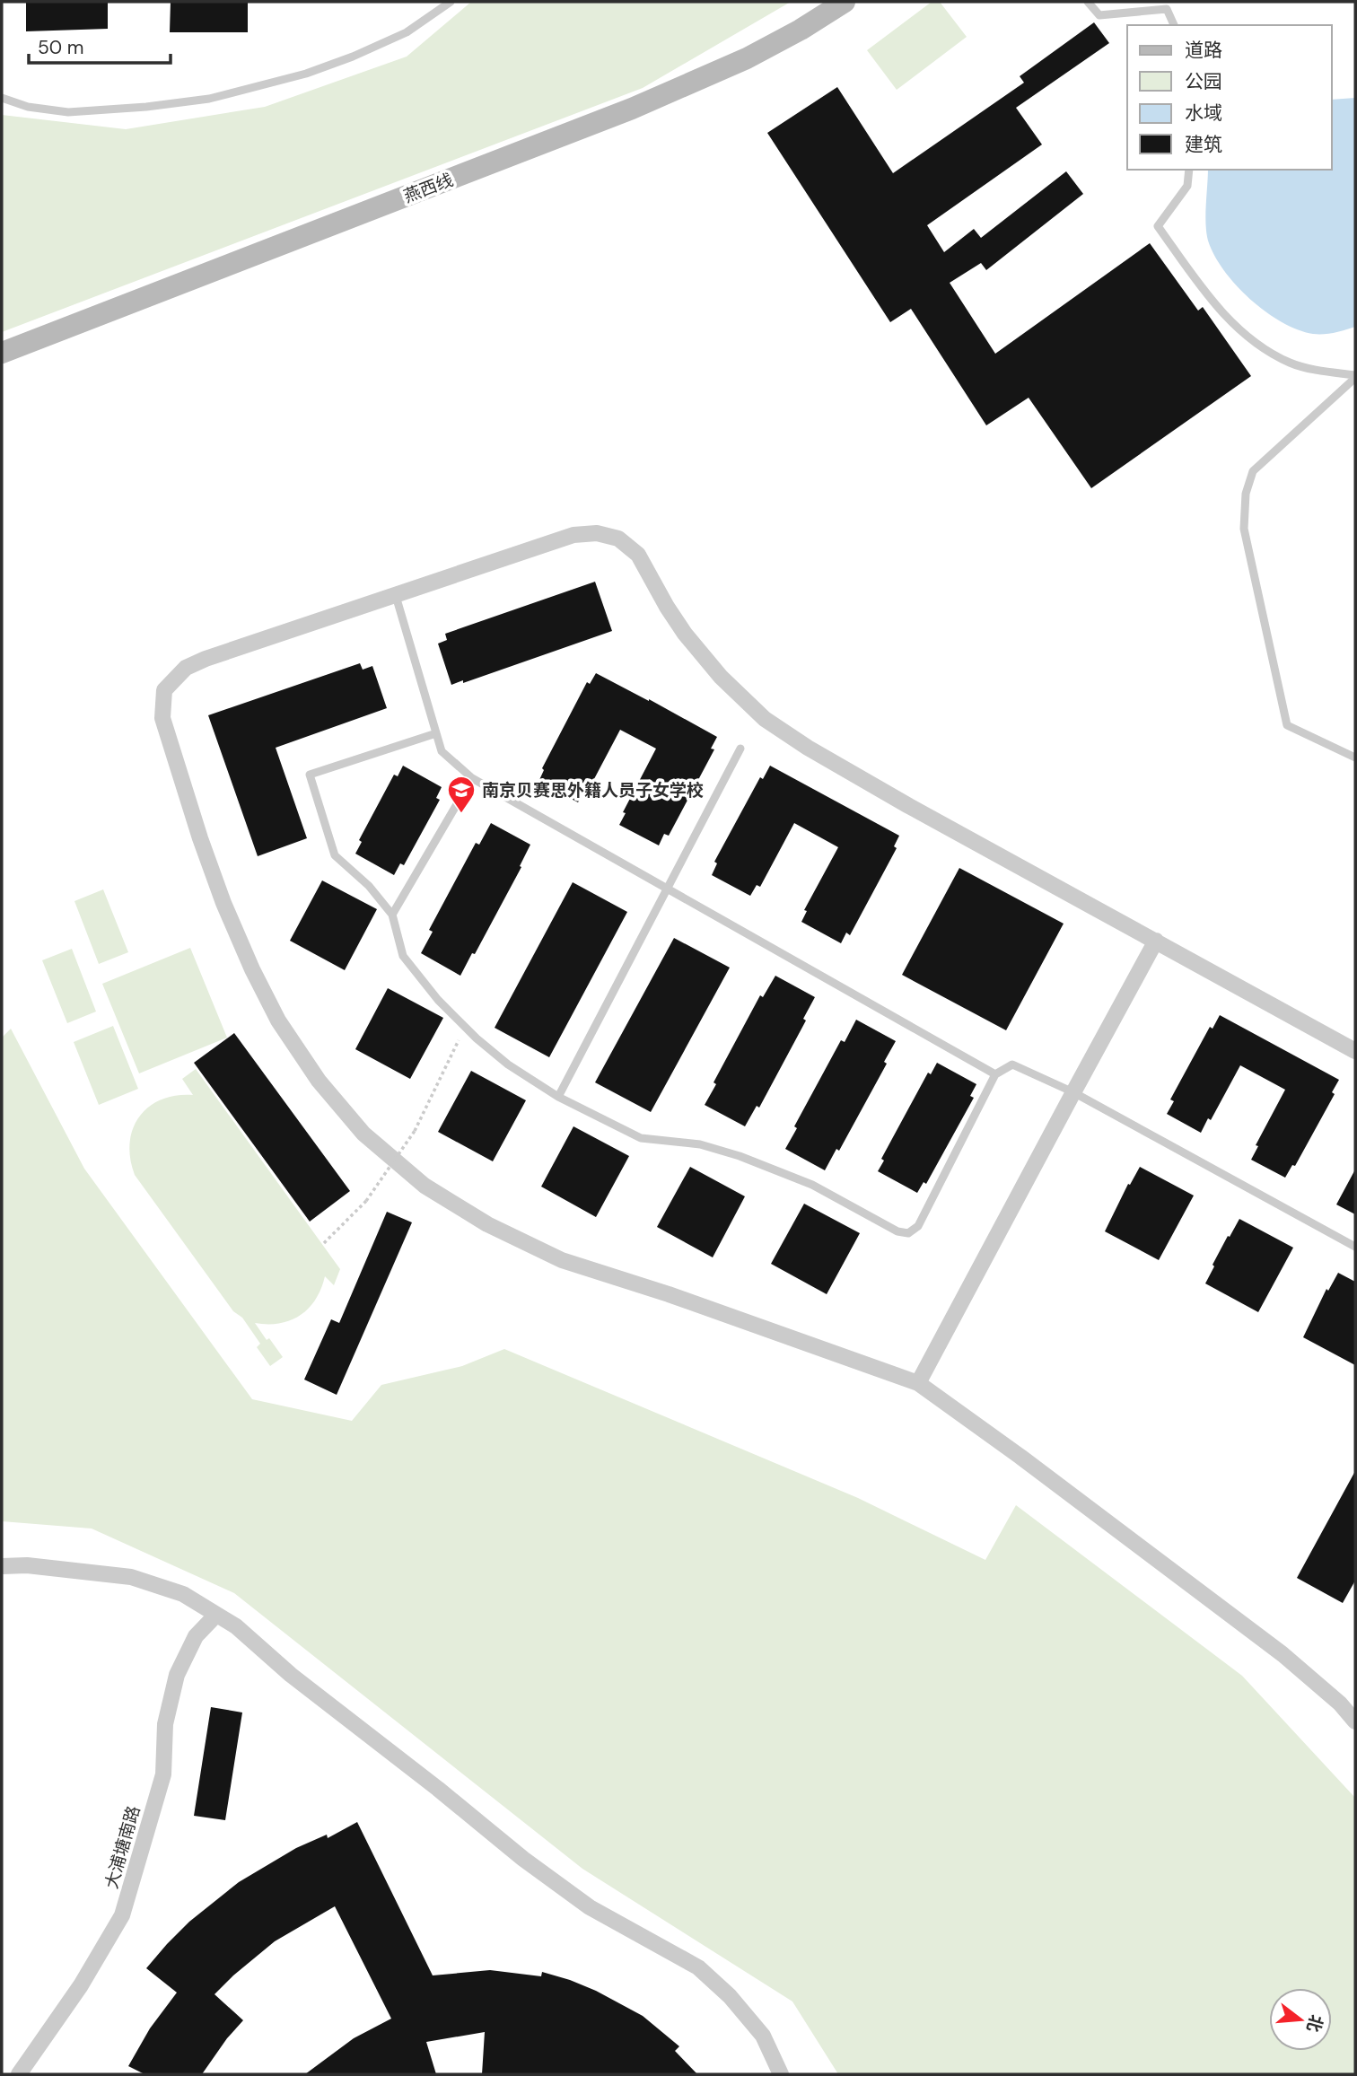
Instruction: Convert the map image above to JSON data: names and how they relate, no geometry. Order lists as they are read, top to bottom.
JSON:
{
  "streets": {
    "main road": ["燕西线"],
    "street": ["大浦塘南路"]
  },
  "places": {
    "school or university": ["南京贝赛思外籍人员子女学校"]
  },
  "legend": [
    "道路",
    "公园",
    "水域",
    "建筑"
  ],
  "scale_bar": "50 m",
  "north": "right"
}
